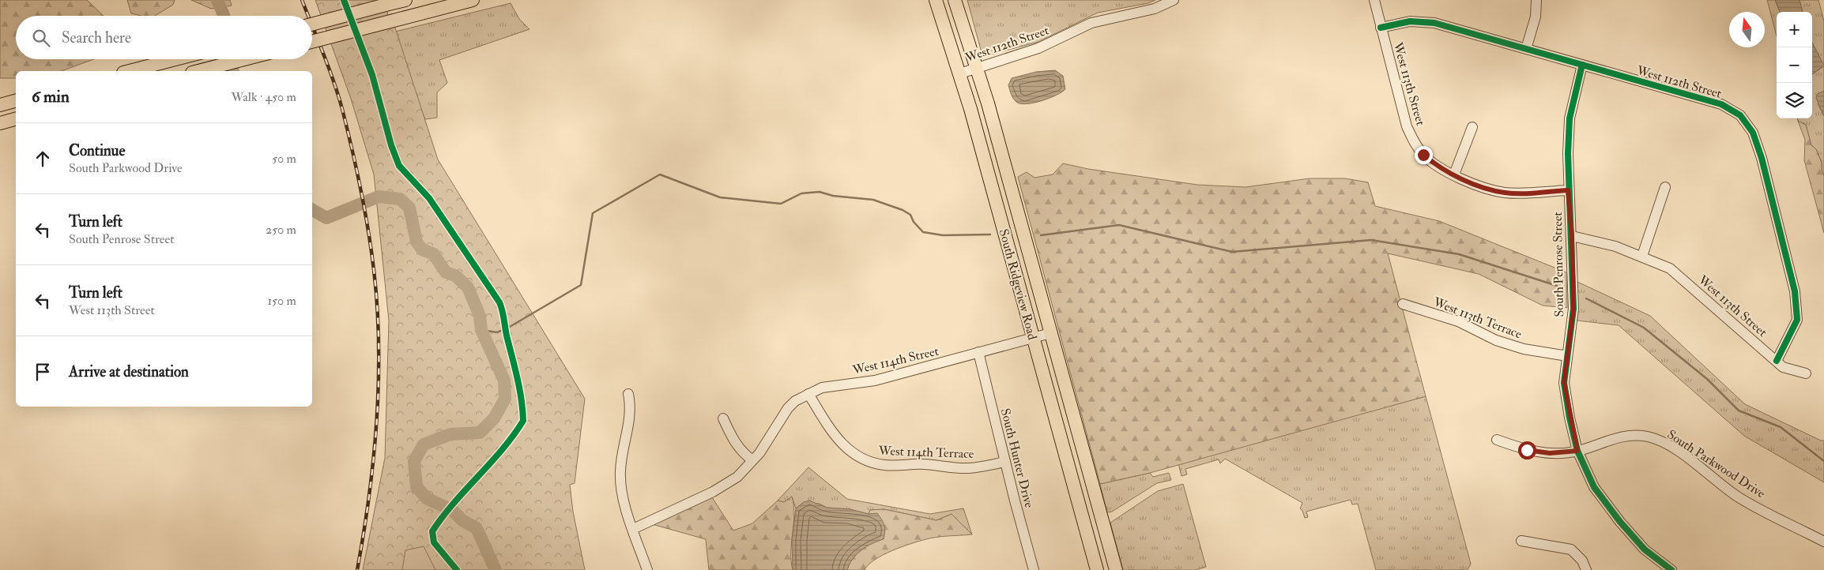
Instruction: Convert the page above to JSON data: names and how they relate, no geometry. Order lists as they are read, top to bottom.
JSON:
{
  "streets": {
    "main road": ["South Ridgeview Road"],
    "street": [
      "West 112th Street",
      "West 113th Street",
      "South Penrose Street",
      "West 113th Terrace",
      "West 114th Street",
      "West 114th Terrace",
      "South Hunter Drive",
      "South Parkwood Drive"
    ]
  },
  "crossings": [
    ["West 112th Street", "West 113th Street"],
    ["West 112th Street", "South Penrose Street"],
    ["West 112th Street", "South Ridgeview Road"],
    ["West 113th Street", "South Penrose Street"],
    ["South Penrose Street", "West 113th Terrace"],
    ["South Penrose Street", "South Parkwood Drive"],
    ["South Ridgeview Road", "West 114th Street"],
    ["West 114th Street", "West 114th Terrace"],
    ["West 114th Street", "South Hunter Drive"],
    ["West 114th Terrace", "South Hunter Drive"]
  ],
  "north": "top",
  "page": {
    "map_buttons": ["+", "−"],
    "search": "Search here",
    "heading": ["6 min", "Walk · 450 m"],
    "list": [
      ["Continue", "South Parkwood Drive", "50 m"],
      ["Turn left", "South Penrose Street", "250 m"],
      ["Turn left", "West 113th Street", "150 m"],
      "Arrive at destination"
    ]
  }
}
